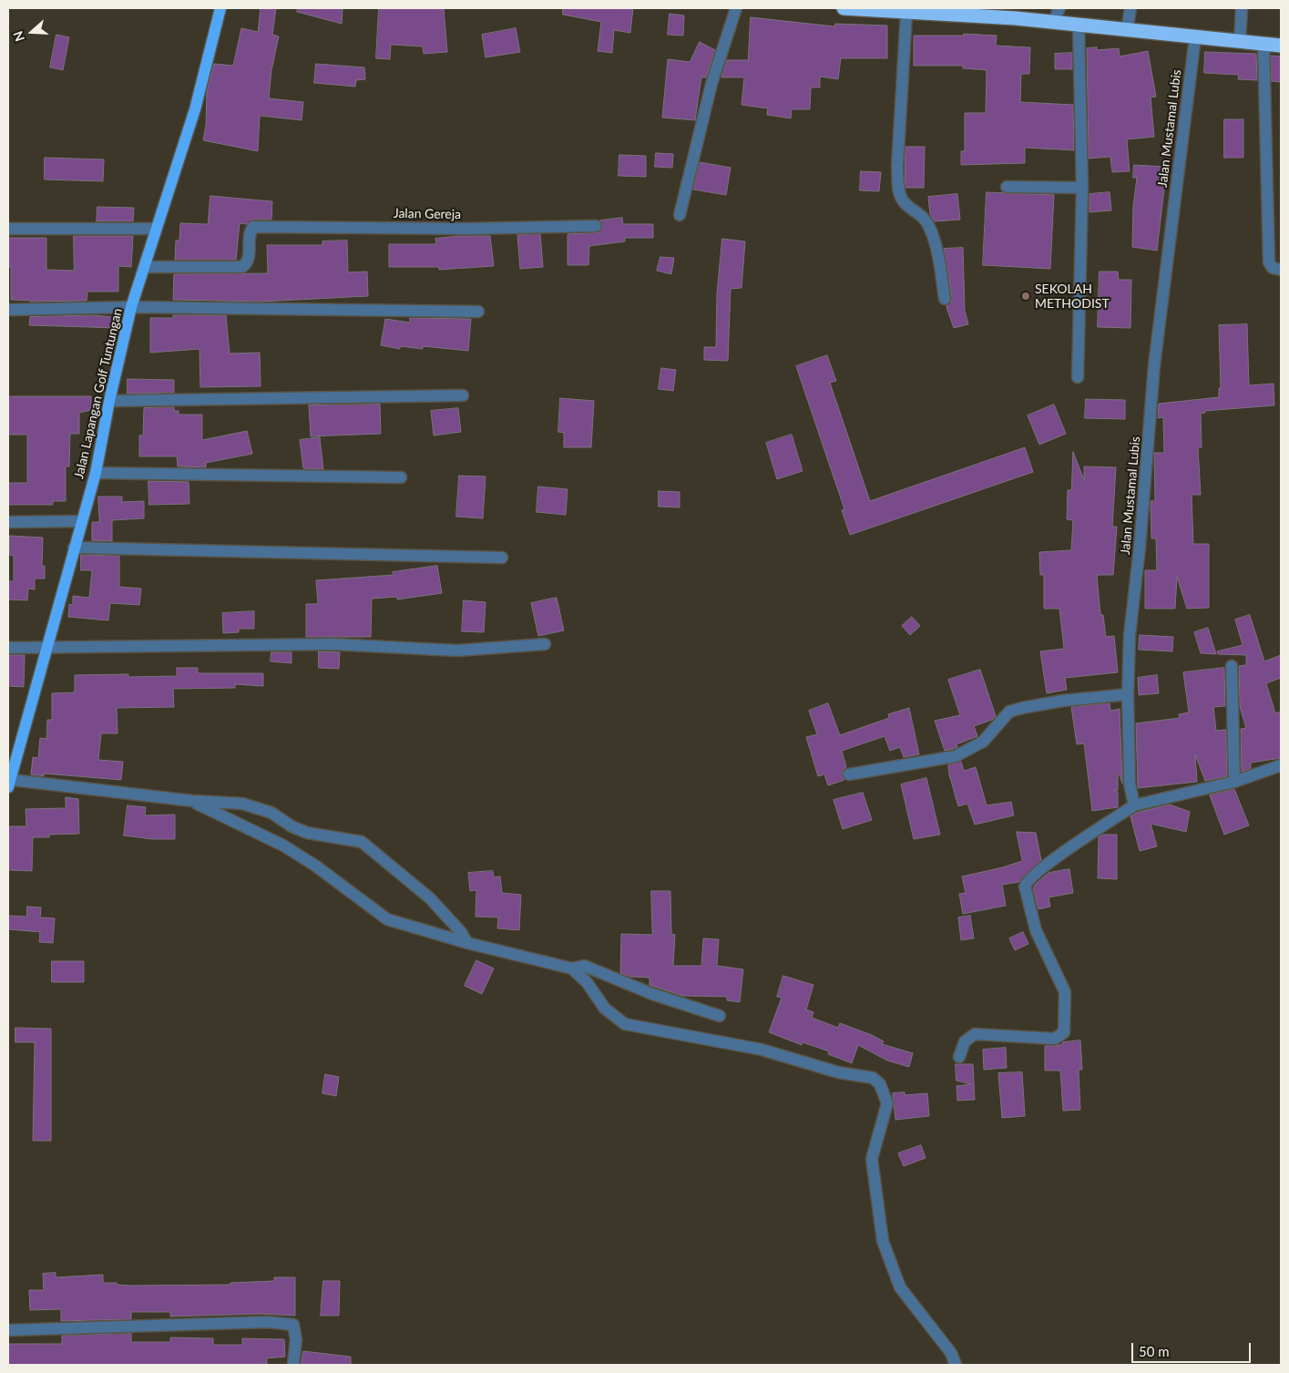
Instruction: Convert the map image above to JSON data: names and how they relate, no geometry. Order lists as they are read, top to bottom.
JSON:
{
  "streets": {
    "main road": ["Jalan Lapangan Golf Tuntungan"],
    "street": ["Jalan Mustamal Lubis", "Jalan Gereja"]
  },
  "crossings": [
    ["Jalan Gereja", "Jalan Lapangan Golf Tuntungan"]
  ],
  "places": ["SEKOLAH METHODIST"],
  "scale_bar": "50 m",
  "north": "left"
}
